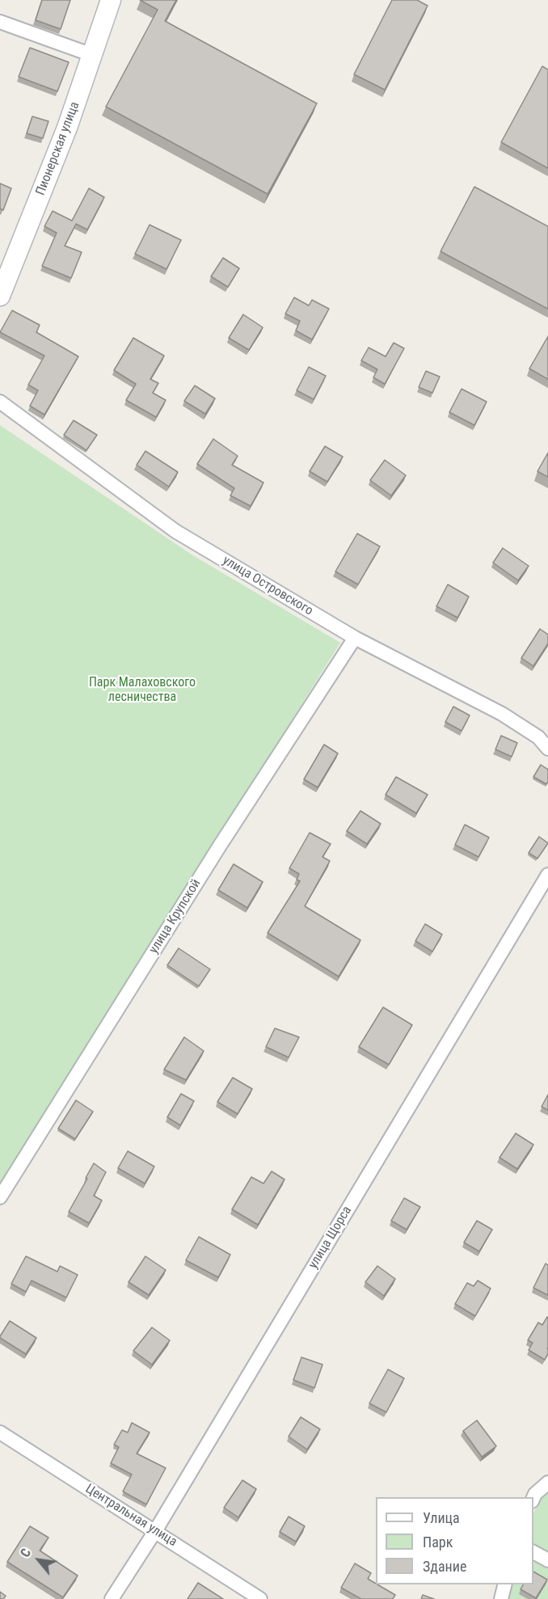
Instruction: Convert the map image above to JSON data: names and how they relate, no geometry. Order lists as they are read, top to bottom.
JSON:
{
  "streets": {
    "street": [
      "Пионерская улица",
      "улица Островского",
      "улица Крупской",
      "улица Щорса",
      "Центральная улица"
    ]
  },
  "crossings": [
    ["улица Островского", "улица Крупской"],
    ["улица Щорса", "Центральная улица"]
  ],
  "parks": ["Парк Малаховского лесничества"],
  "legend": ["Улица", "Парк", "Здание"],
  "north": "top left"
}
